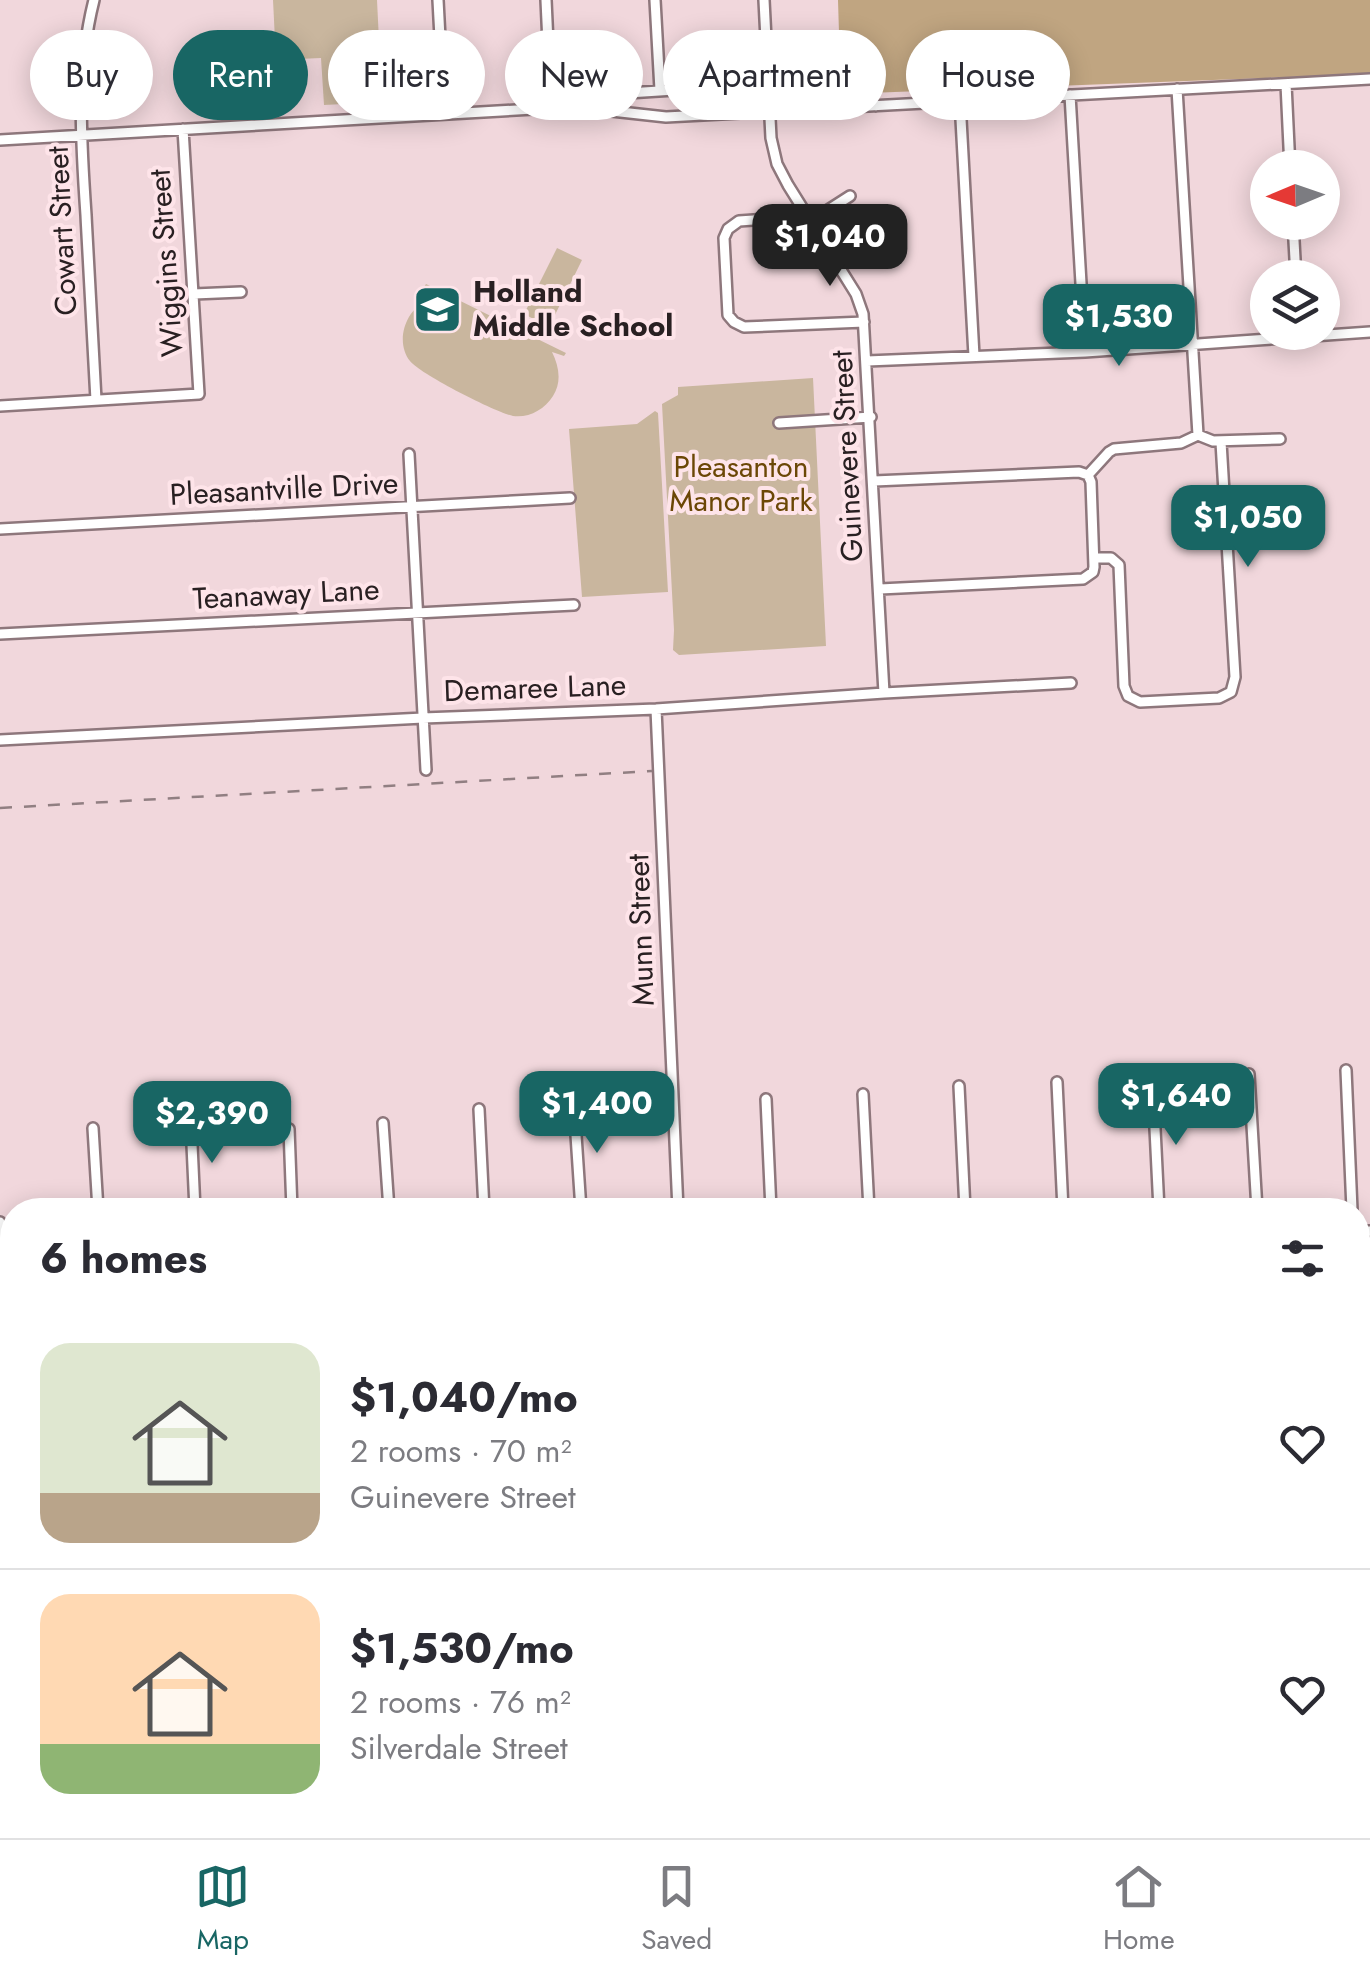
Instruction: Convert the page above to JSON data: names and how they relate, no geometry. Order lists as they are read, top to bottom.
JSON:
{
  "streets": {
    "street": [
      "Cowart Street",
      "Wiggins Street",
      "Guinevere Street",
      "Pleasantville Drive",
      "Teanaway Lane",
      "Demaree Lane",
      "Munn Street"
    ]
  },
  "crossings": [
    ["Cowart Street", "Wiggins Street"],
    ["Guinevere Street", "Demaree Lane"],
    ["Demaree Lane", "Munn Street"]
  ],
  "parks": ["Pleasanton Manor Park"],
  "places": {
    "school or university": ["Holland Middle School"]
  },
  "north": "left",
  "page": {
    "chip": [
      "Buy",
      "Rent",
      "Filters",
      "New",
      "Apartment",
      "House"
    ],
    "price": [
      "$1,040",
      "$1,530",
      "$1,050",
      "$1,640",
      "$1,400",
      "$2,390"
    ],
    "heading": "6 homes",
    "list": [
      {
        "name": "$1,040/mo",
        "note": "2 rooms · 70 m² · Guinevere Street"
      },
      {
        "name": "$1,530/mo",
        "note": "2 rooms · 76 m² · Silverdale Street"
      }
    ],
    "tabs": ["Map", "Saved", "Home"]
  }
}
